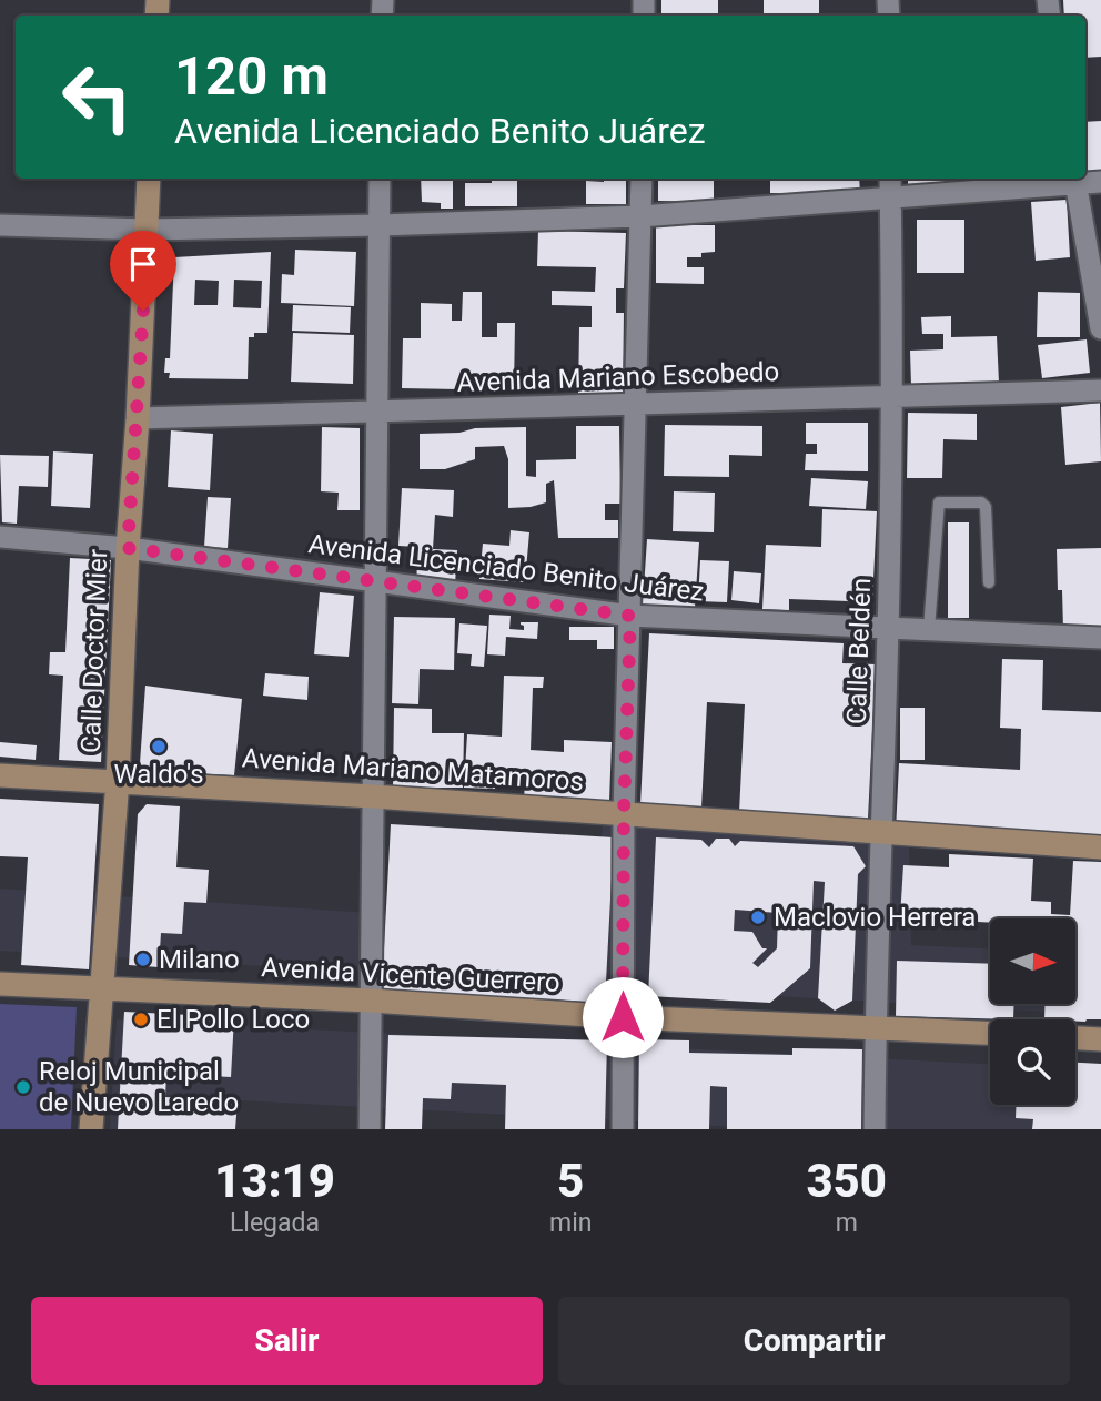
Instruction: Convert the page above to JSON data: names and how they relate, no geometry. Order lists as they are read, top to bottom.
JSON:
{
  "streets": {
    "main road": ["Calle Doctor Mier", "Avenida Mariano Matamoros", "Avenida Vicente Guerrero"],
    "street": ["Avenida Mariano Escobedo", "Avenida Licenciado Benito Juárez", "Calle Beldén"]
  },
  "crossings": [
    ["Avenida Mariano Escobedo", "Calle Doctor Mier"],
    ["Avenida Mariano Escobedo", "Calle Beldén"],
    ["Avenida Licenciado Benito Juárez", "Calle Doctor Mier"],
    ["Avenida Licenciado Benito Juárez", "Calle Beldén"],
    ["Calle Doctor Mier", "Avenida Mariano Matamoros"],
    ["Calle Doctor Mier", "Avenida Vicente Guerrero"],
    ["Calle Beldén", "Avenida Mariano Matamoros"],
    ["Calle Beldén", "Avenida Vicente Guerrero"]
  ],
  "places": [
    "Waldo's",
    "Maclovio Herrera",
    "Milano",
    "El Pollo Loco",
    "Reloj Municipal de Nuevo Laredo"
  ],
  "north": "right",
  "page": {
    "turn": ["120 m", "Avenida Licenciado Benito Juárez"],
    "eta": [
      "13:19",
      "Llegada",
      "5",
      "min",
      "350",
      "m"
    ],
    "buttons": ["Salir", "Compartir"]
  }
}
